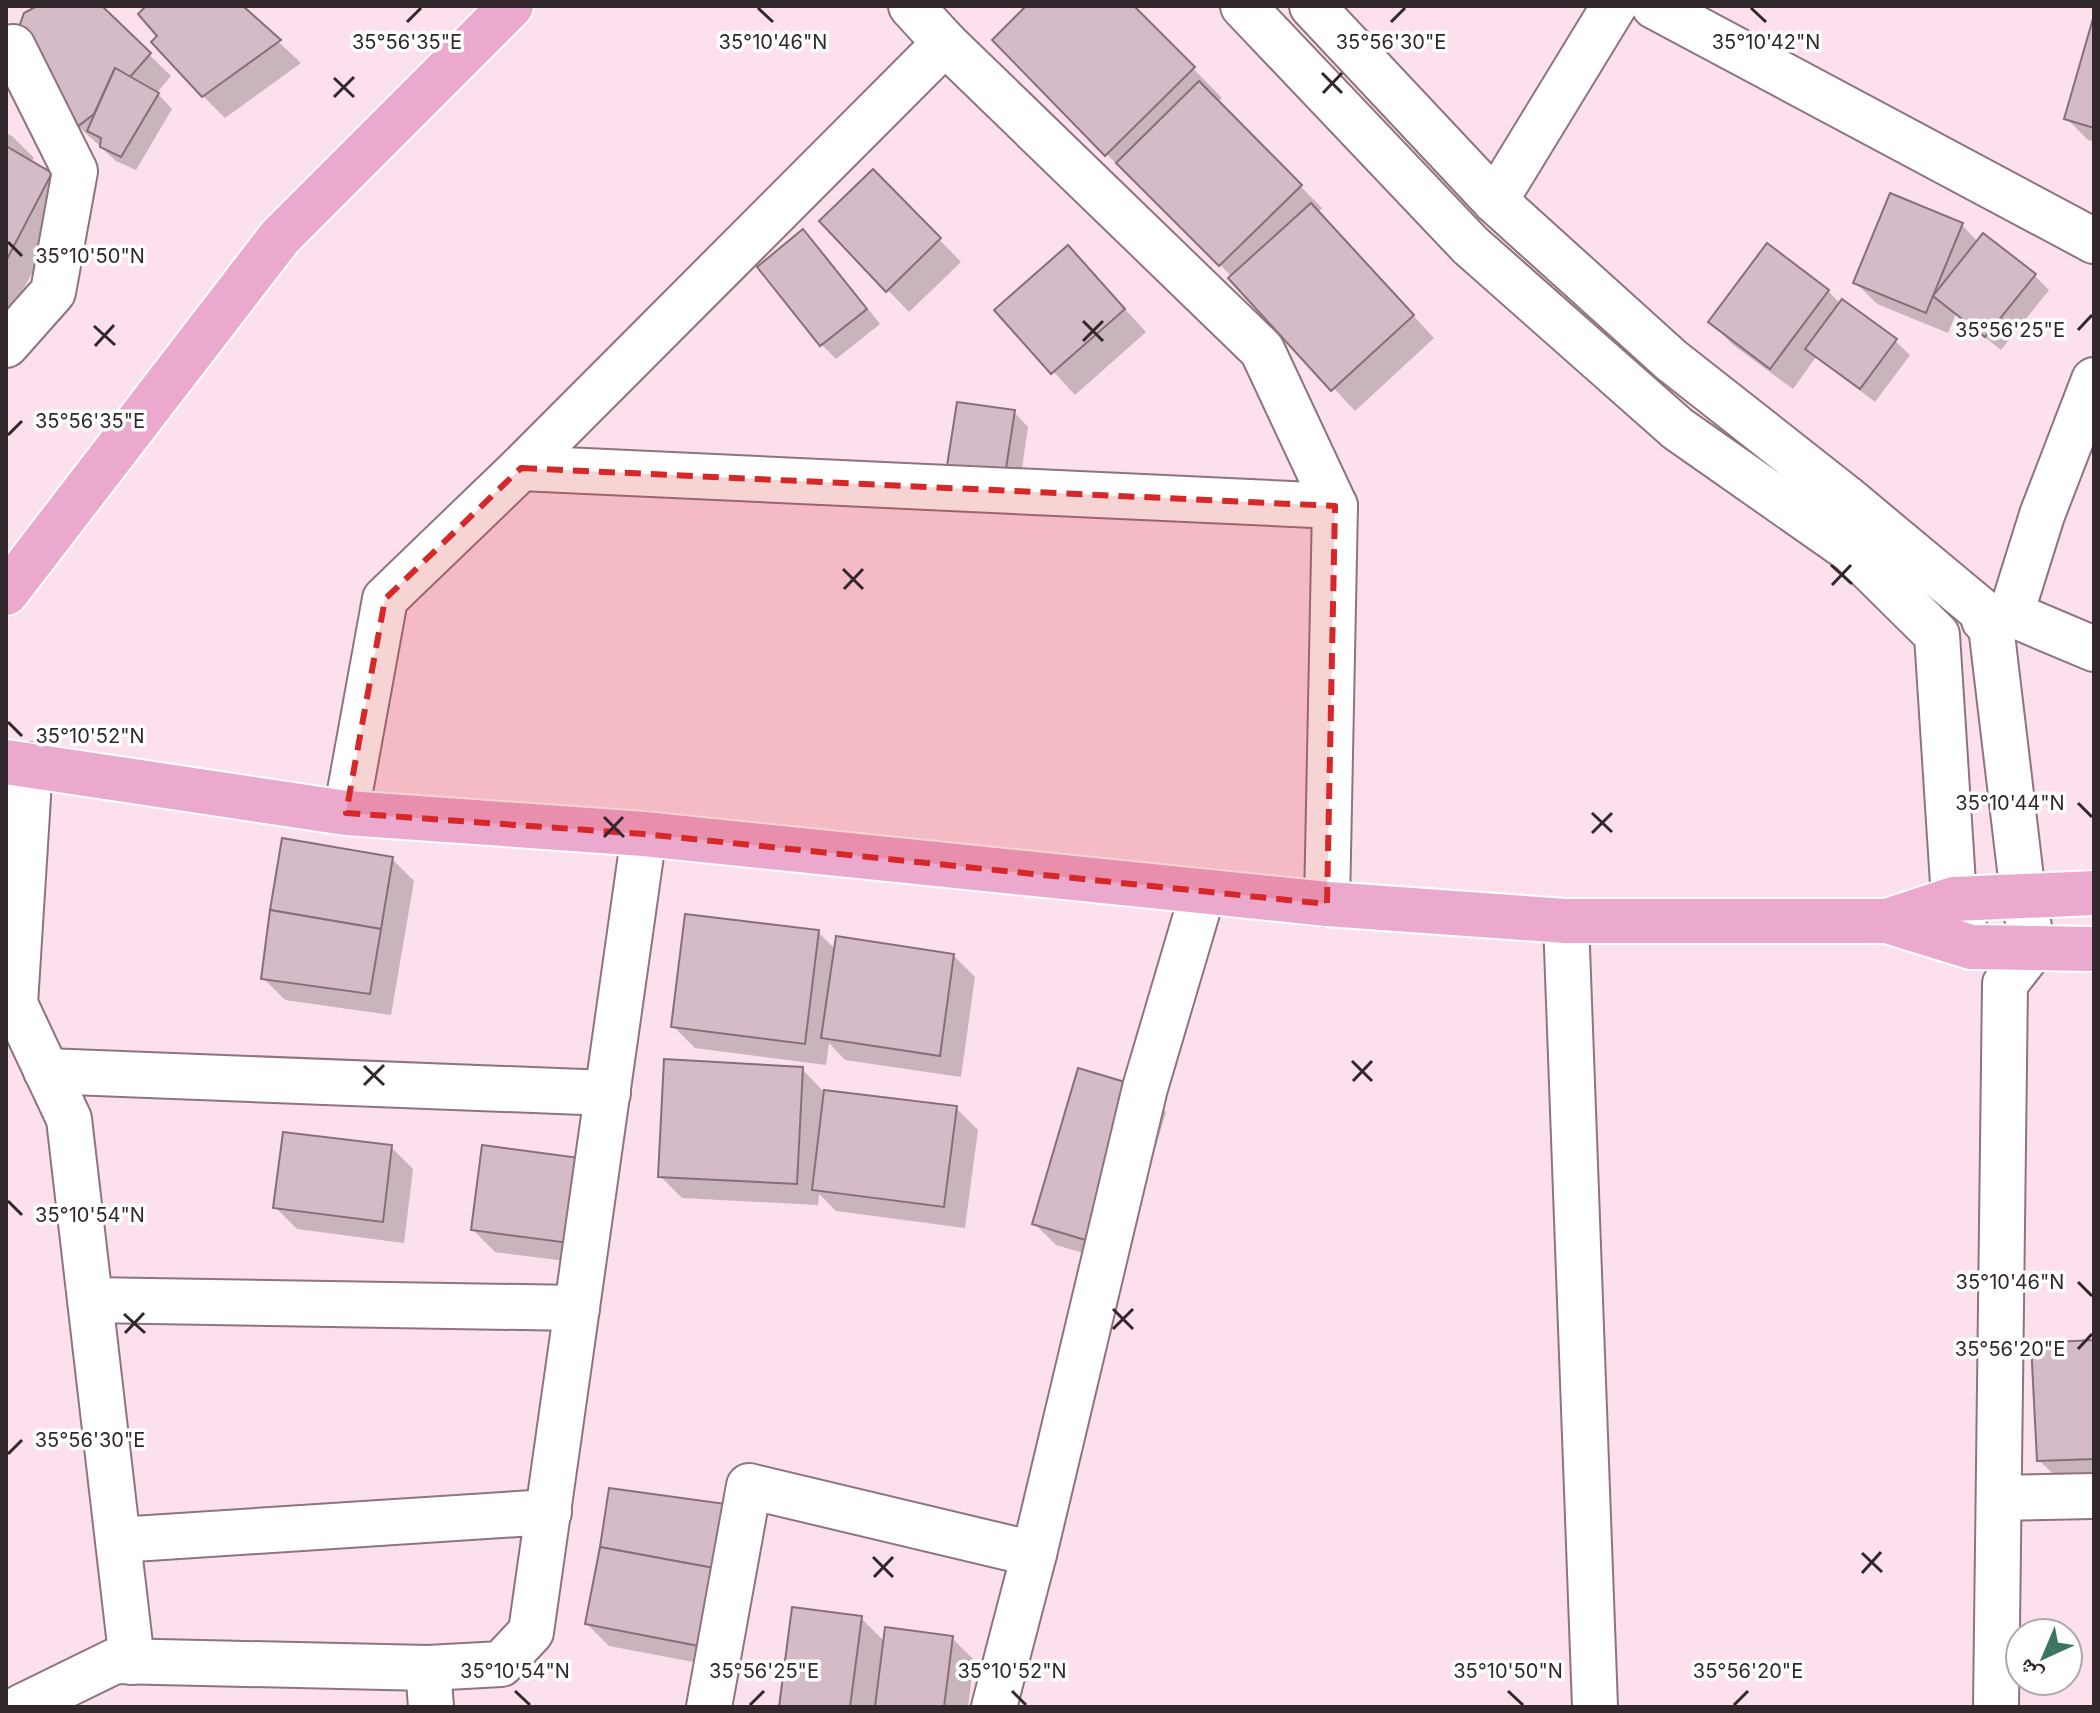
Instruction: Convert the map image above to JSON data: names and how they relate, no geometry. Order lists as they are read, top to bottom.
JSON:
{
  "north": "bottom left",
  "coordinates": [
    "35°10'46\"N",
    "35°10'42\"N",
    "35°56'30\"E",
    "35°56'35\"E",
    "35°10'50\"N",
    "35°56'25\"E",
    "35°10'52\"N",
    "35°10'44\"N",
    "35°10'54\"N",
    "35°56'20\"E"
  ]
}
